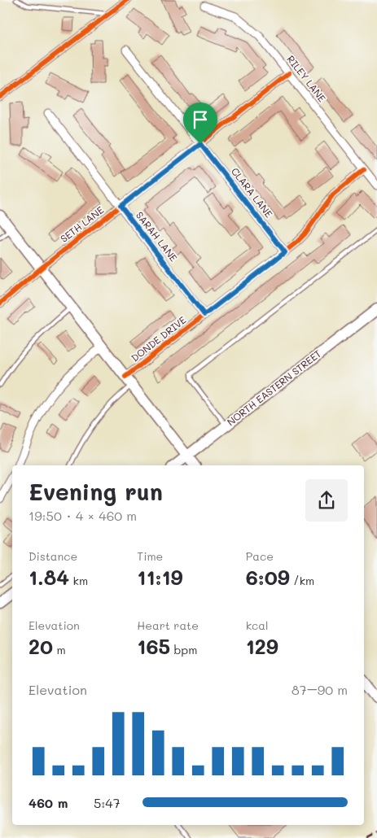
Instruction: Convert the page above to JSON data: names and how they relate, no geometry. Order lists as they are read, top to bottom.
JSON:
{
  "streets": {
    "main road": ["NORTH EASTERN STREET"],
    "street": [
      "RILEY LANE",
      "CLARA LANE",
      "SETH LANE",
      "SARAH LANE",
      "DONDE DRIVE"
    ]
  },
  "crossings": [
    ["RILEY LANE", "SETH LANE"],
    ["RILEY LANE", "DONDE DRIVE"],
    ["CLARA LANE", "SETH LANE"],
    ["CLARA LANE", "DONDE DRIVE"],
    ["SETH LANE", "SARAH LANE"],
    ["SARAH LANE", "DONDE DRIVE"]
  ],
  "page": {
    "heading": ["Evening run", "19:50 · 4 × 460 m"],
    "stats": [
      ["Distance", "1.84 km"],
      ["Time", "11:19"],
      ["Pace", "6:09 /km"],
      ["Elevation", "20 m"],
      ["Heart rate", "165 bpm"],
      ["kcal", "129"]
    ],
    "chart": ["Elevation", "87–90 m"],
    "list": [
      {
        "name": "460 m",
        "note": "5:47"
      }
    ]
  }
}
